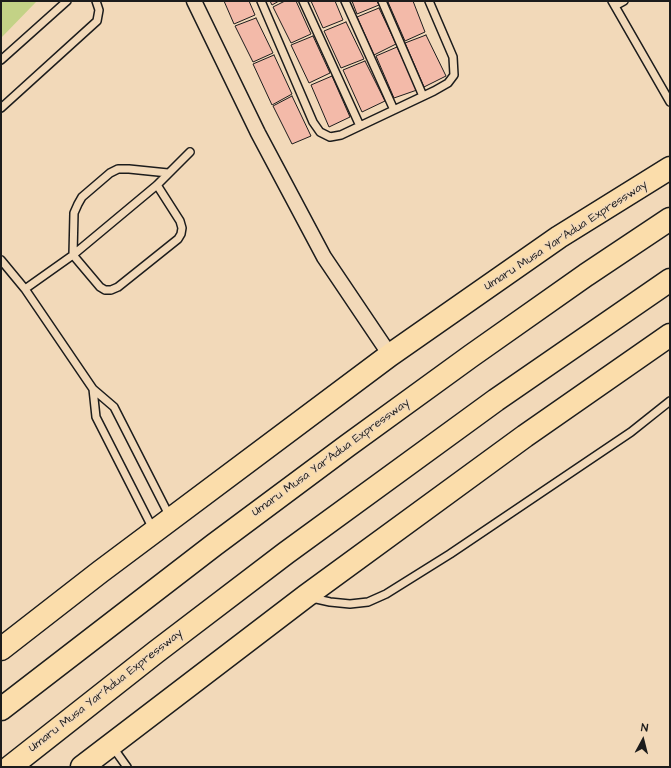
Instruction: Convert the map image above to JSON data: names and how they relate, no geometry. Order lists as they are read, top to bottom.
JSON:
{
  "streets": {
    "highway": ["Umaru Musa Yar'Adua Expressway"]
  },
  "north": "top"
}
